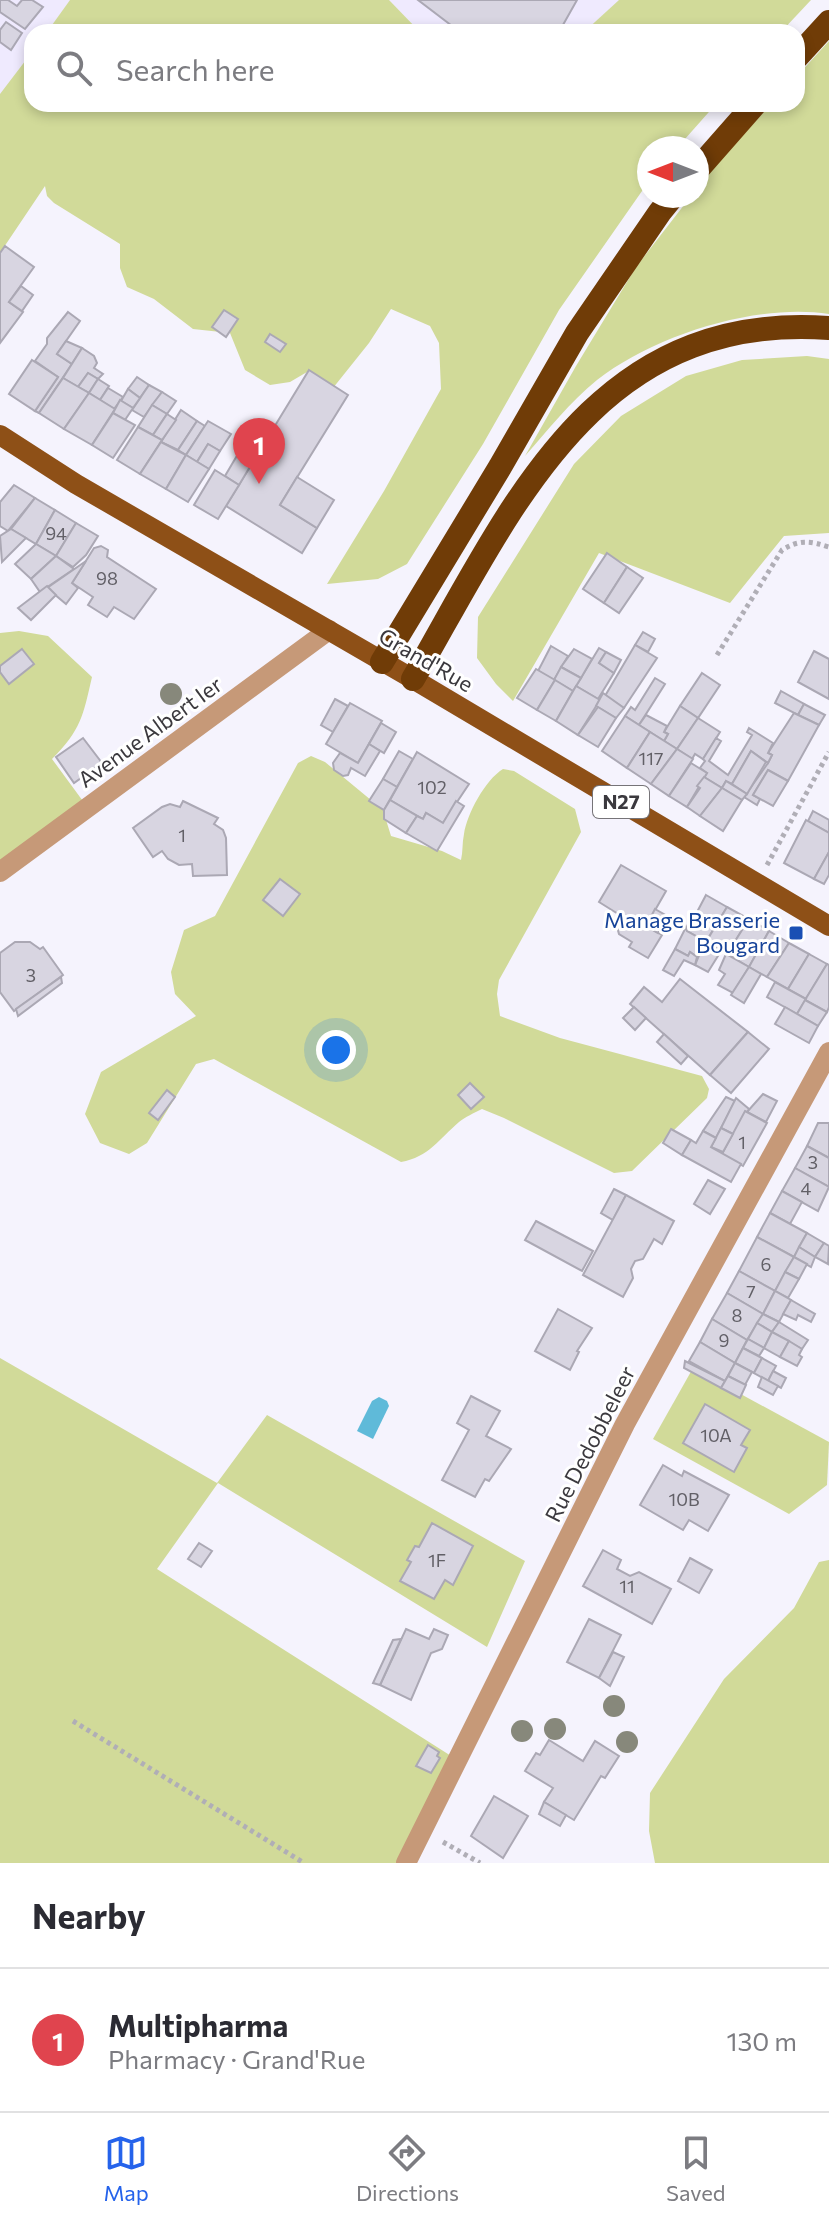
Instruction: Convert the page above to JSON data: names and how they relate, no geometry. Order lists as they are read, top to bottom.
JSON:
{
  "streets": {
    "main road": ["Grand'Rue", "N27"],
    "street": ["Avenue Albert Ier", "Rue Dedobbeleer"]
  },
  "crossings": [
    ["Grand'Rue", "Avenue Albert Ier"]
  ],
  "places": {
    "transit": ["Manage Brasserie Bougard"]
  },
  "house_numbers": [
    "94",
    "98",
    "117",
    "102",
    "1",
    "3",
    "1",
    "3",
    "4",
    "6",
    "7",
    "8",
    "9",
    "10A",
    "10B",
    "1F",
    "11"
  ],
  "north": "left",
  "page": {
    "search": "Search here",
    "pins": "1",
    "heading": "Nearby",
    "list": [
      {
        "mark": "1",
        "name": "Multipharma",
        "note": "Pharmacy · Grand'Rue",
        "value": "130 m"
      }
    ],
    "nav": ["Map", "Directions", "Saved"]
  }
}
